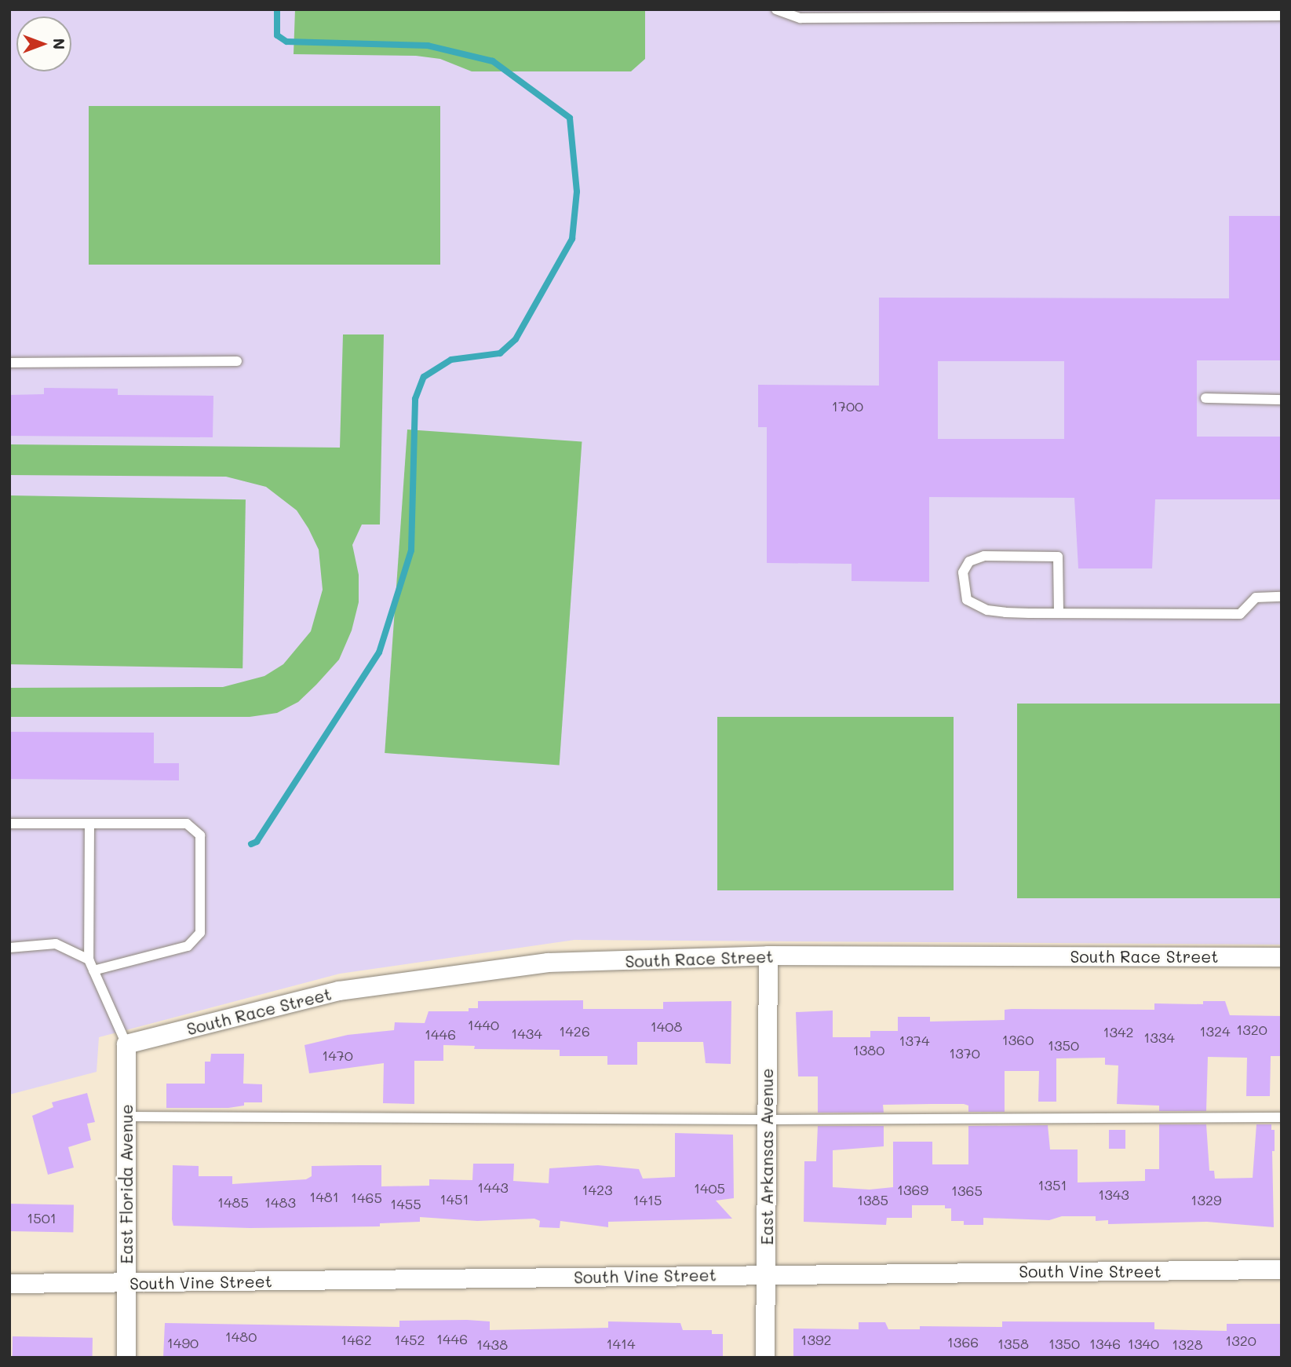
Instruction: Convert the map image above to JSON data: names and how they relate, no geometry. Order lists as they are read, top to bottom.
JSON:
{
  "streets": {
    "street": [
      "South Race Street",
      "East Arkansas Avenue",
      "East Florida Avenue",
      "South Vine Street"
    ]
  },
  "crossings": [
    ["South Race Street", "East Arkansas Avenue"],
    ["South Race Street", "East Florida Avenue"],
    ["East Arkansas Avenue", "South Vine Street"],
    ["East Florida Avenue", "South Vine Street"]
  ],
  "house_numbers": [
    "1700",
    "1440",
    "1408",
    "1320",
    "1426",
    "1324",
    "1342",
    "1434",
    "1446",
    "1334",
    "1360",
    "1374",
    "1350",
    "1380",
    "1370",
    "1470",
    "1351",
    "1443",
    "1405",
    "1423",
    "1369",
    "1365",
    "1343",
    "1481",
    "1465",
    "1451",
    "1415",
    "1385",
    "1329",
    "1485",
    "1483",
    "1455",
    "1501",
    "1480",
    "1446",
    "1462",
    "1452",
    "1392",
    "1320",
    "1366",
    "1490",
    "1414",
    "1358",
    "1350",
    "1346",
    "1340",
    "1438",
    "1328"
  ],
  "north": "right"
}
